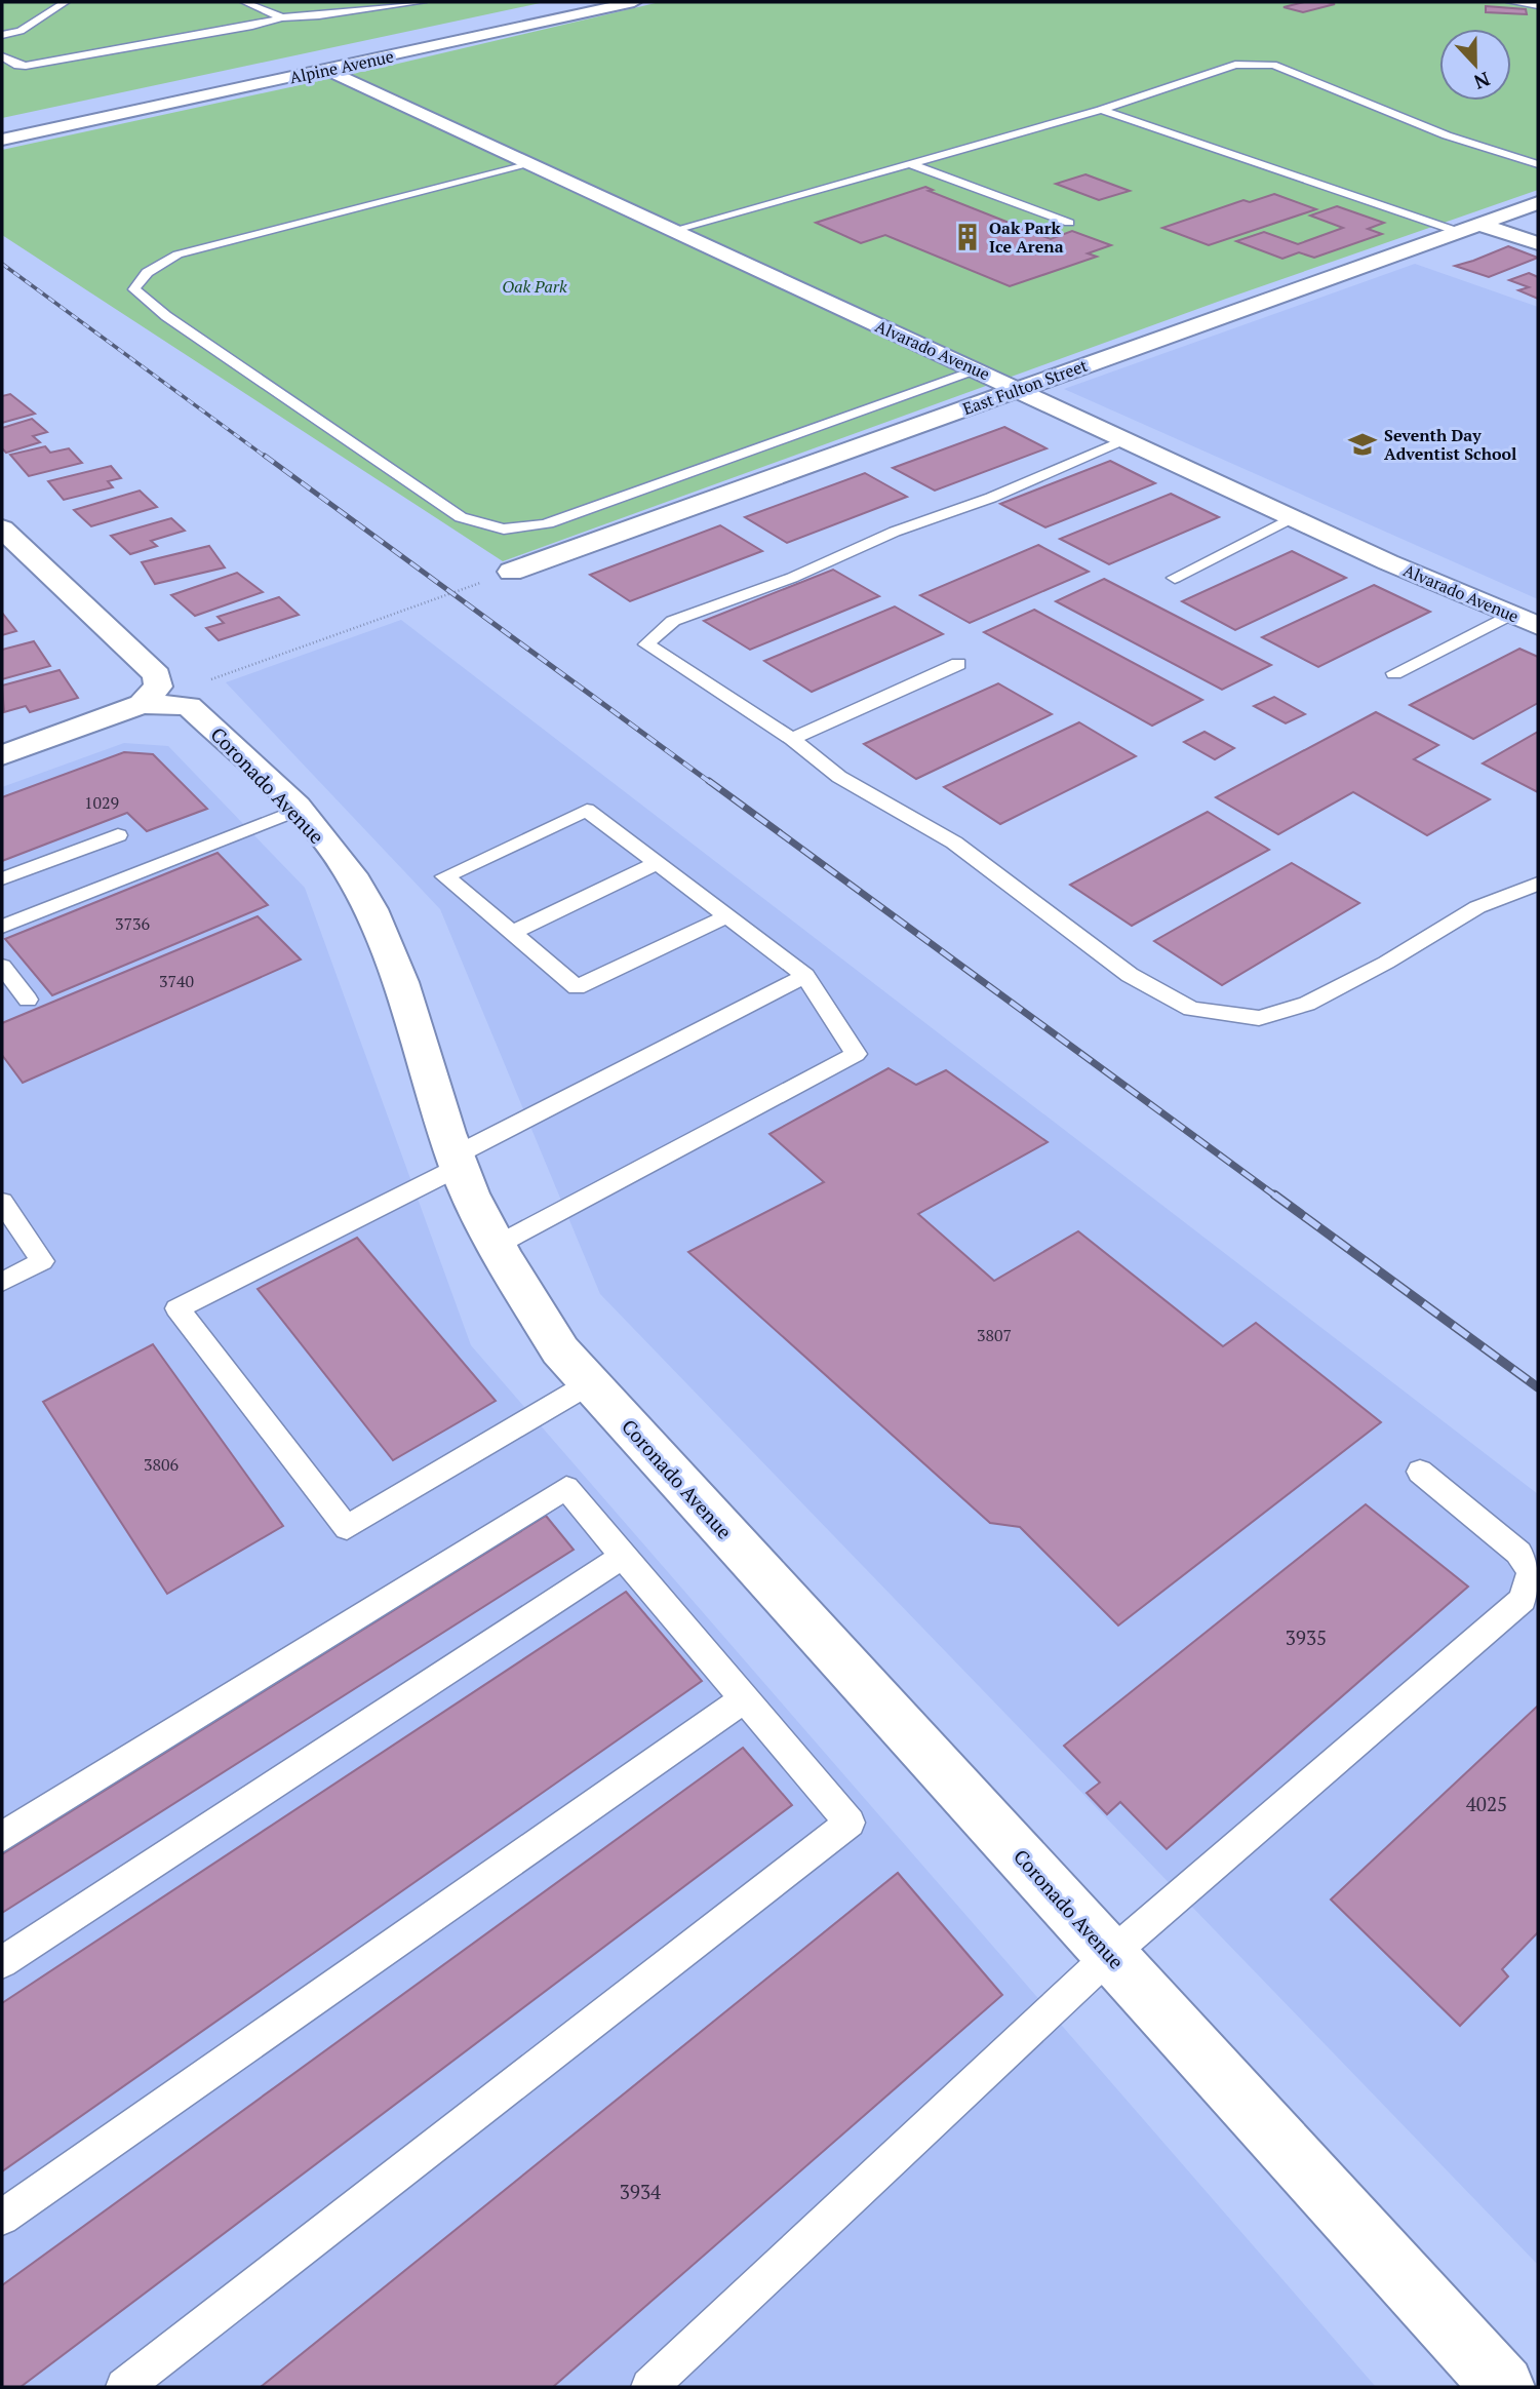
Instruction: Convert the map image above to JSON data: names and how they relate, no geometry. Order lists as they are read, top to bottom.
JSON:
{
  "streets": {
    "street": [
      "Alpine Avenue",
      "Alvarado Avenue",
      "East Fulton Street",
      "Coronado Avenue"
    ]
  },
  "crossings": [
    ["Alpine Avenue", "Alvarado Avenue"],
    ["Alvarado Avenue", "East Fulton Street"]
  ],
  "parks": ["Oak Park"],
  "places": {
    "building": ["Oak Park Ice Arena"],
    "school or university": ["Seventh Day Adventist School"]
  },
  "house_numbers": [
    "1029",
    "3736",
    "3740",
    "3807",
    "3806",
    "3935",
    "4025",
    "3934"
  ],
  "north": "bottom"
}
